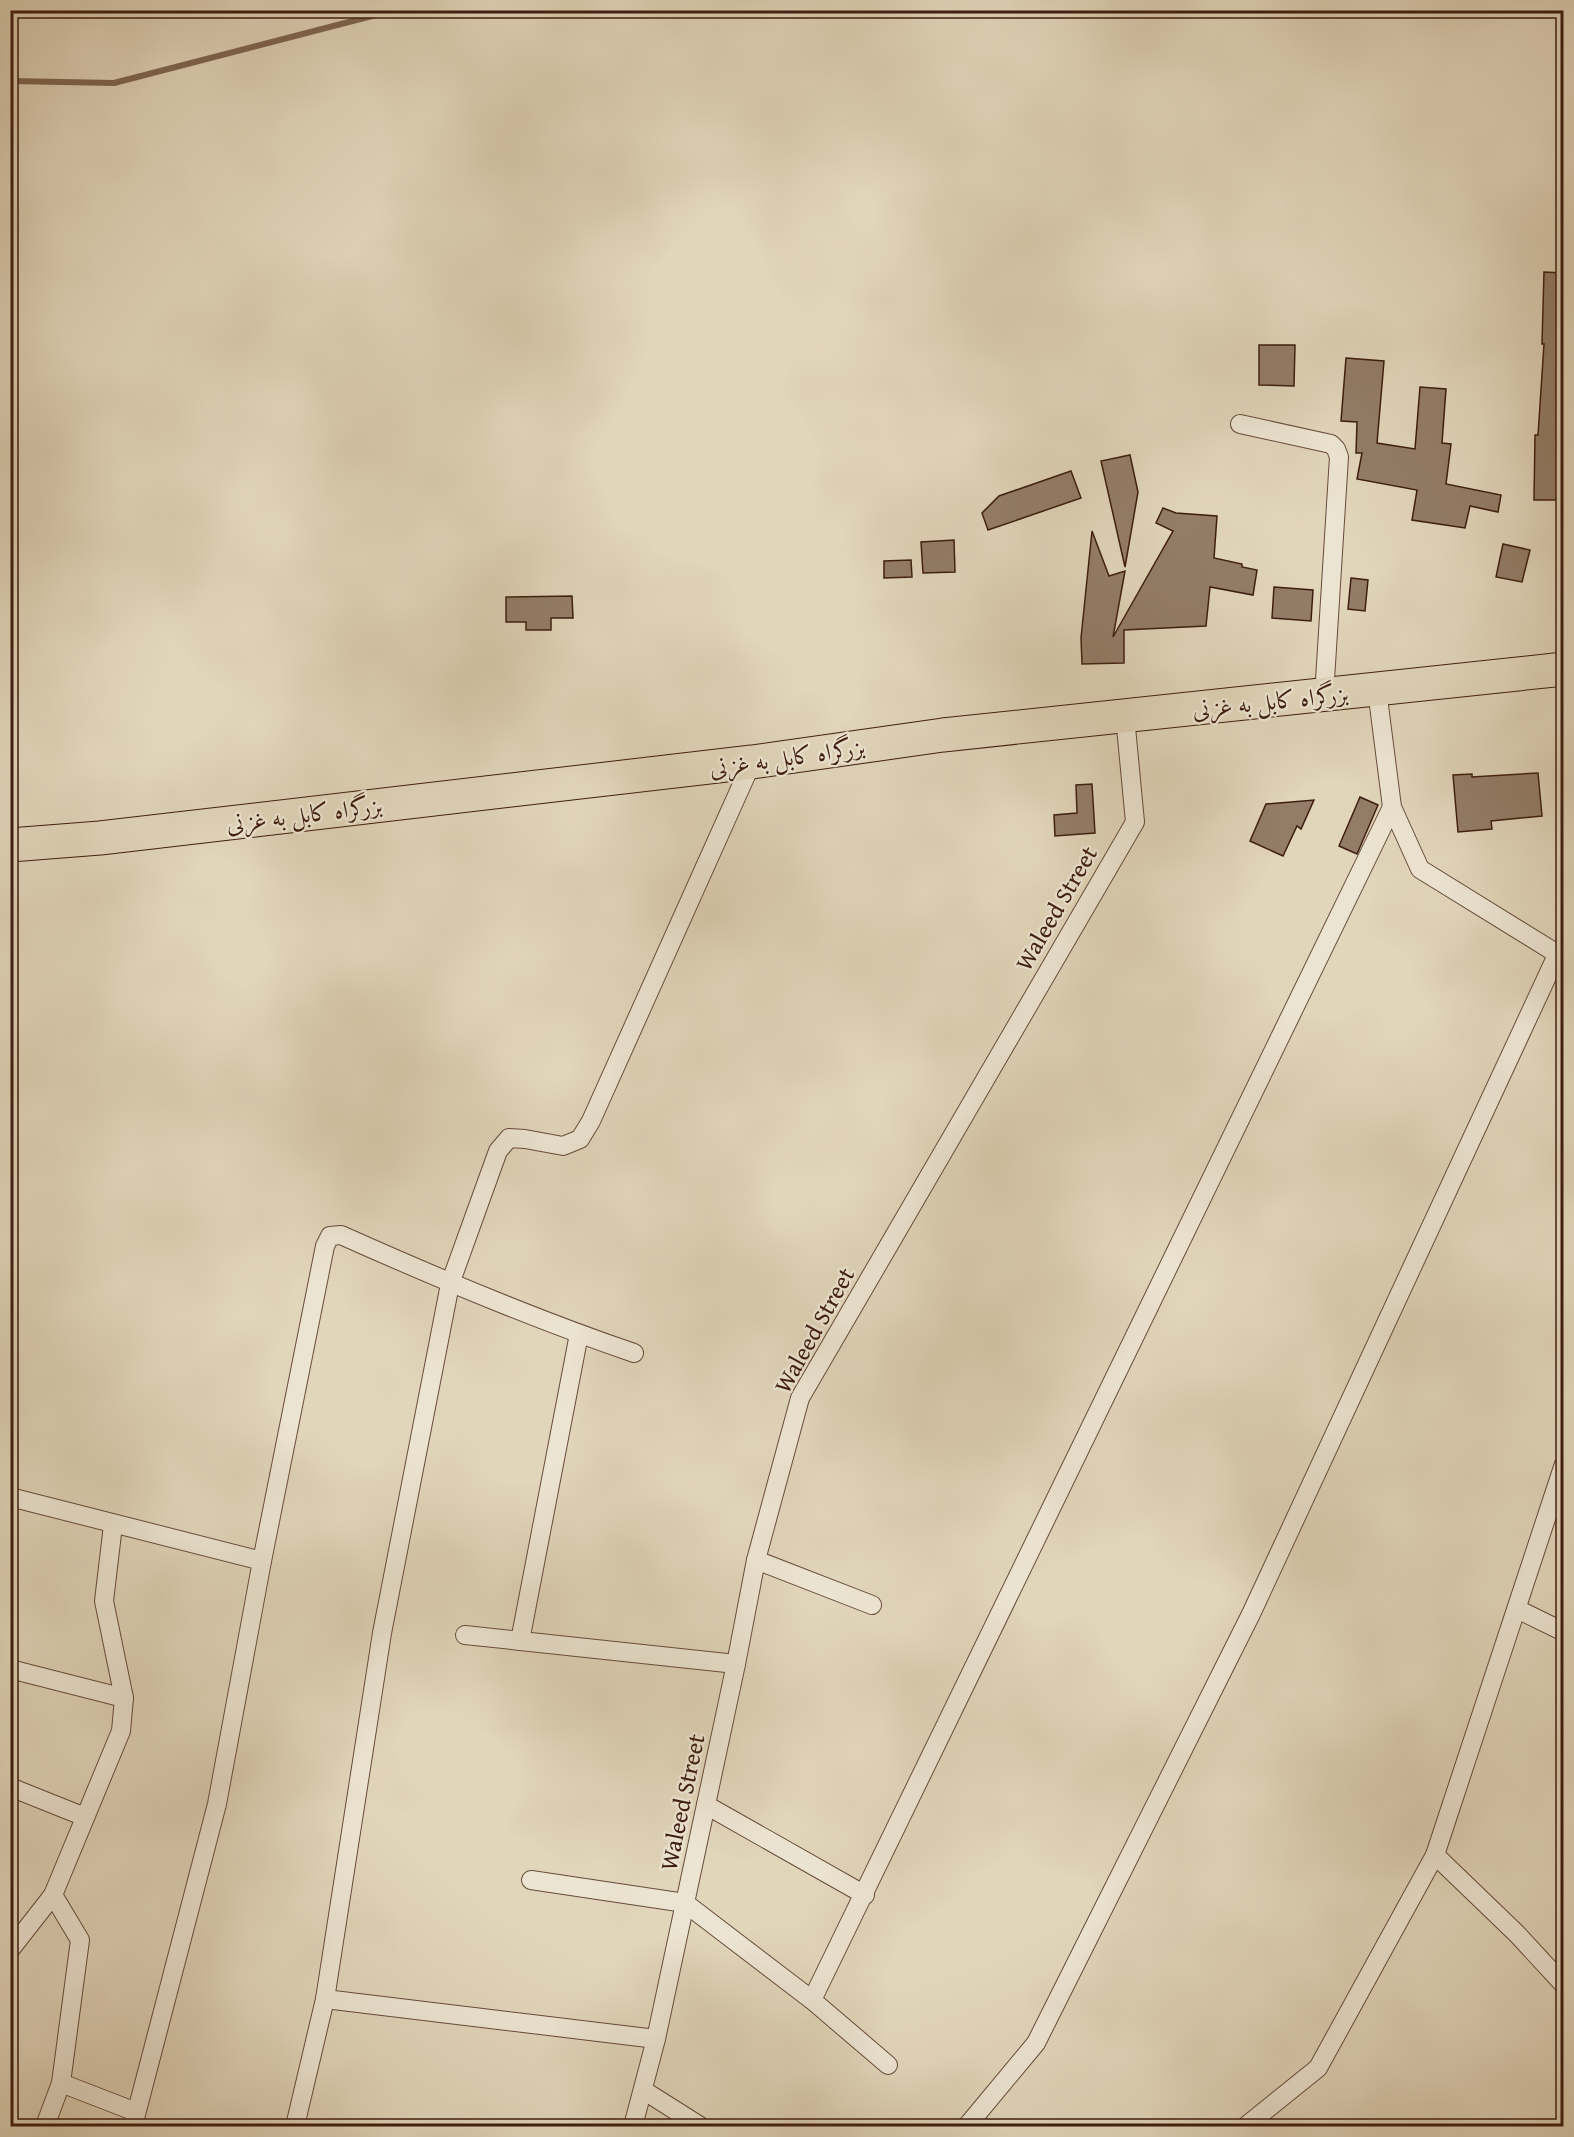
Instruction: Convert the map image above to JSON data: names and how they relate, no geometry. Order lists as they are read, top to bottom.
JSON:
{
  "streets": {
    "highway": ["بزرگراه کابل به غزنی"],
    "street": ["Waleed Street"]
  },
  "crossings": [
    ["بزرگراه کابل به غزنی", "Waleed Street"]
  ]
}
